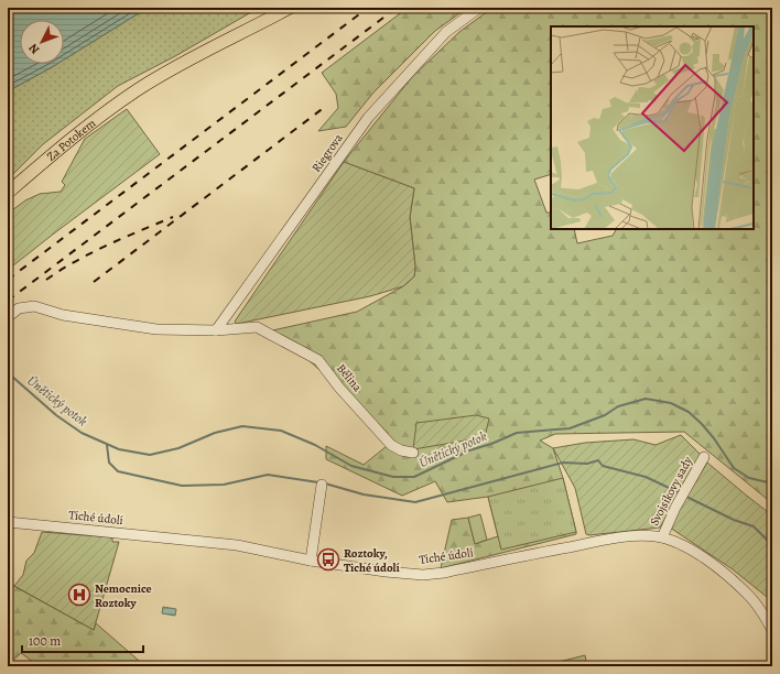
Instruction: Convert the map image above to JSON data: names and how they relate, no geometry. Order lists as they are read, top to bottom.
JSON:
{
  "streets": {
    "main road": ["Za Potokem"],
    "street": [
      "Riegrova",
      "Bělina",
      "Svojsíkovy sady",
      "Tiché údolí"
    ]
  },
  "crossings": [
    ["Riegrova", "Bělina"],
    ["Svojsíkovy sady", "Tiché údolí"]
  ],
  "water": ["Únětický potok"],
  "places": {
    "bus stop": ["Roztoky, Tiché údolí"],
    "hospital": ["Nemocnice Roztoky"]
  },
  "scale_bar": "100 m",
  "north": "bottom left"
}
